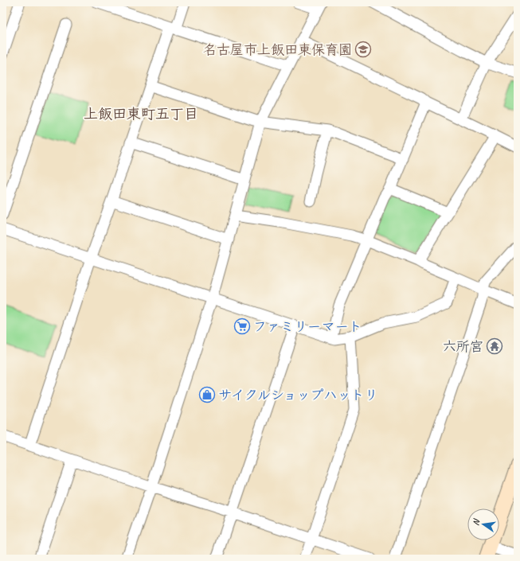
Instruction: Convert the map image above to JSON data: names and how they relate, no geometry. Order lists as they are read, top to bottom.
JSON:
{
  "districts": ["上飯田東町五丁目"],
  "places": {
    "school or university": ["名古屋市上飯田東保育園"],
    "supermarket": ["ファミリーマート"],
    "temple": ["六所宮"],
    "shop": ["サイクルショップハットリ"]
  },
  "north": "left"
}
